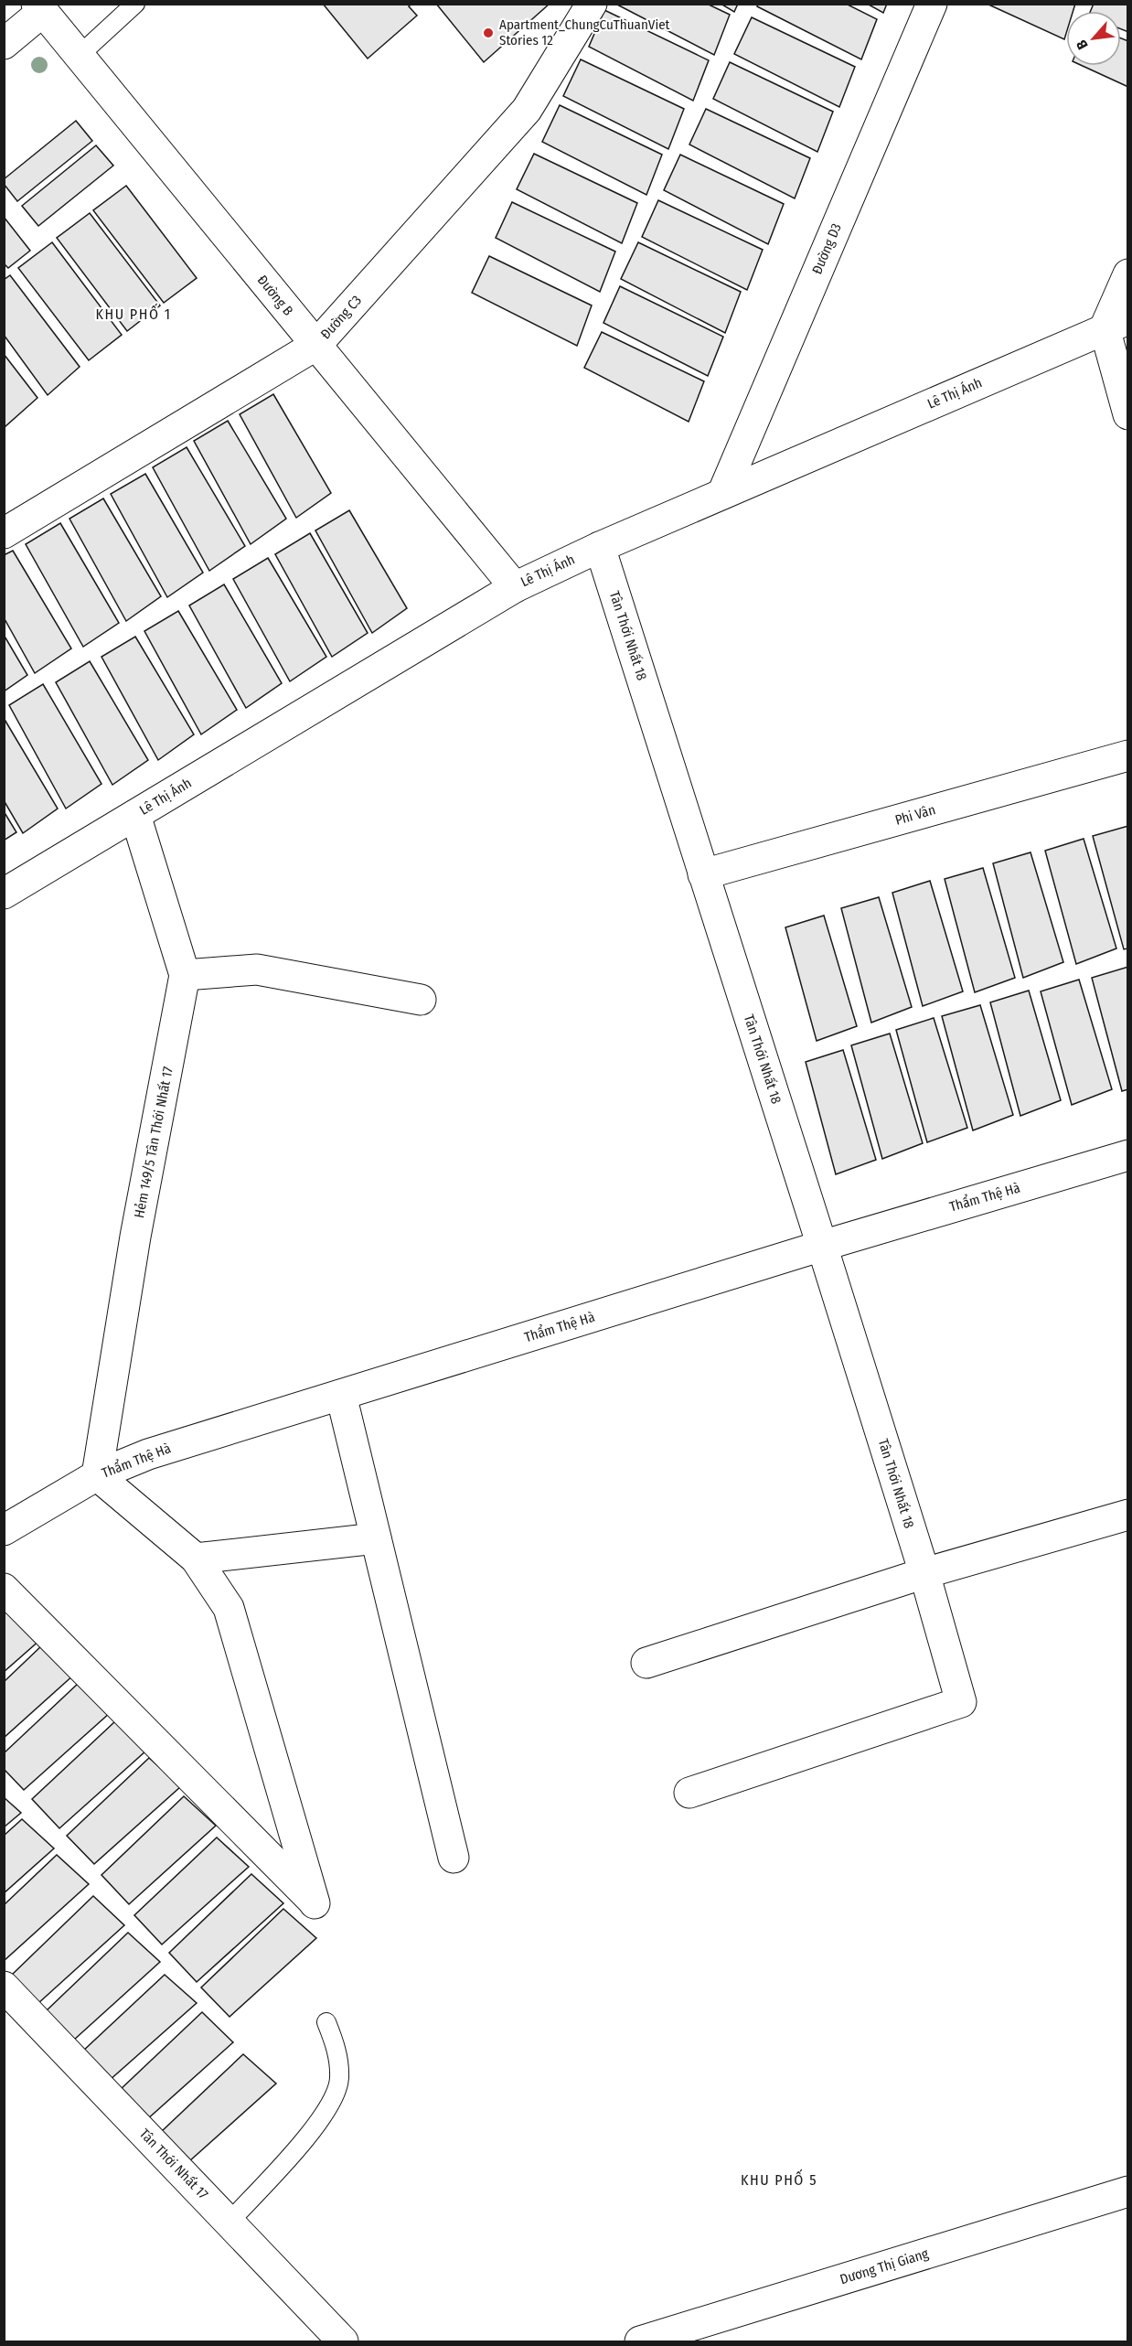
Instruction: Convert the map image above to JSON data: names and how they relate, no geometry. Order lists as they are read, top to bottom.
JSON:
{
  "streets": {
    "street": [
      "Đường D3",
      "Đường B",
      "Đường C3",
      "Lê Thị Ánh",
      "Tân Thới Nhất 18",
      "Phi Vân",
      "Hẻm 149/5 Tân Thới Nhất 17",
      "Thẩm Thệ Hà",
      "Tân Thới Nhất 17",
      "Dương Thị Giang"
    ]
  },
  "crossings": [
    ["Đường D3", "Lê Thị Ánh"],
    ["Đường B", "Đường C3"],
    ["Đường B", "Lê Thị Ánh"],
    ["Lê Thị Ánh", "Tân Thới Nhất 18"],
    ["Lê Thị Ánh", "Hẻm 149/5 Tân Thới Nhất 17"],
    ["Tân Thới Nhất 18", "Phi Vân"],
    ["Tân Thới Nhất 18", "Thẩm Thệ Hà"],
    ["Hẻm 149/5 Tân Thới Nhất 17", "Thẩm Thệ Hà"]
  ],
  "districts": ["KHU PHỐ 1", "KHU PHỐ 5"],
  "places": ["Apartment_ChungCuThuanViet Stories 12"],
  "north": "bottom left"
}
